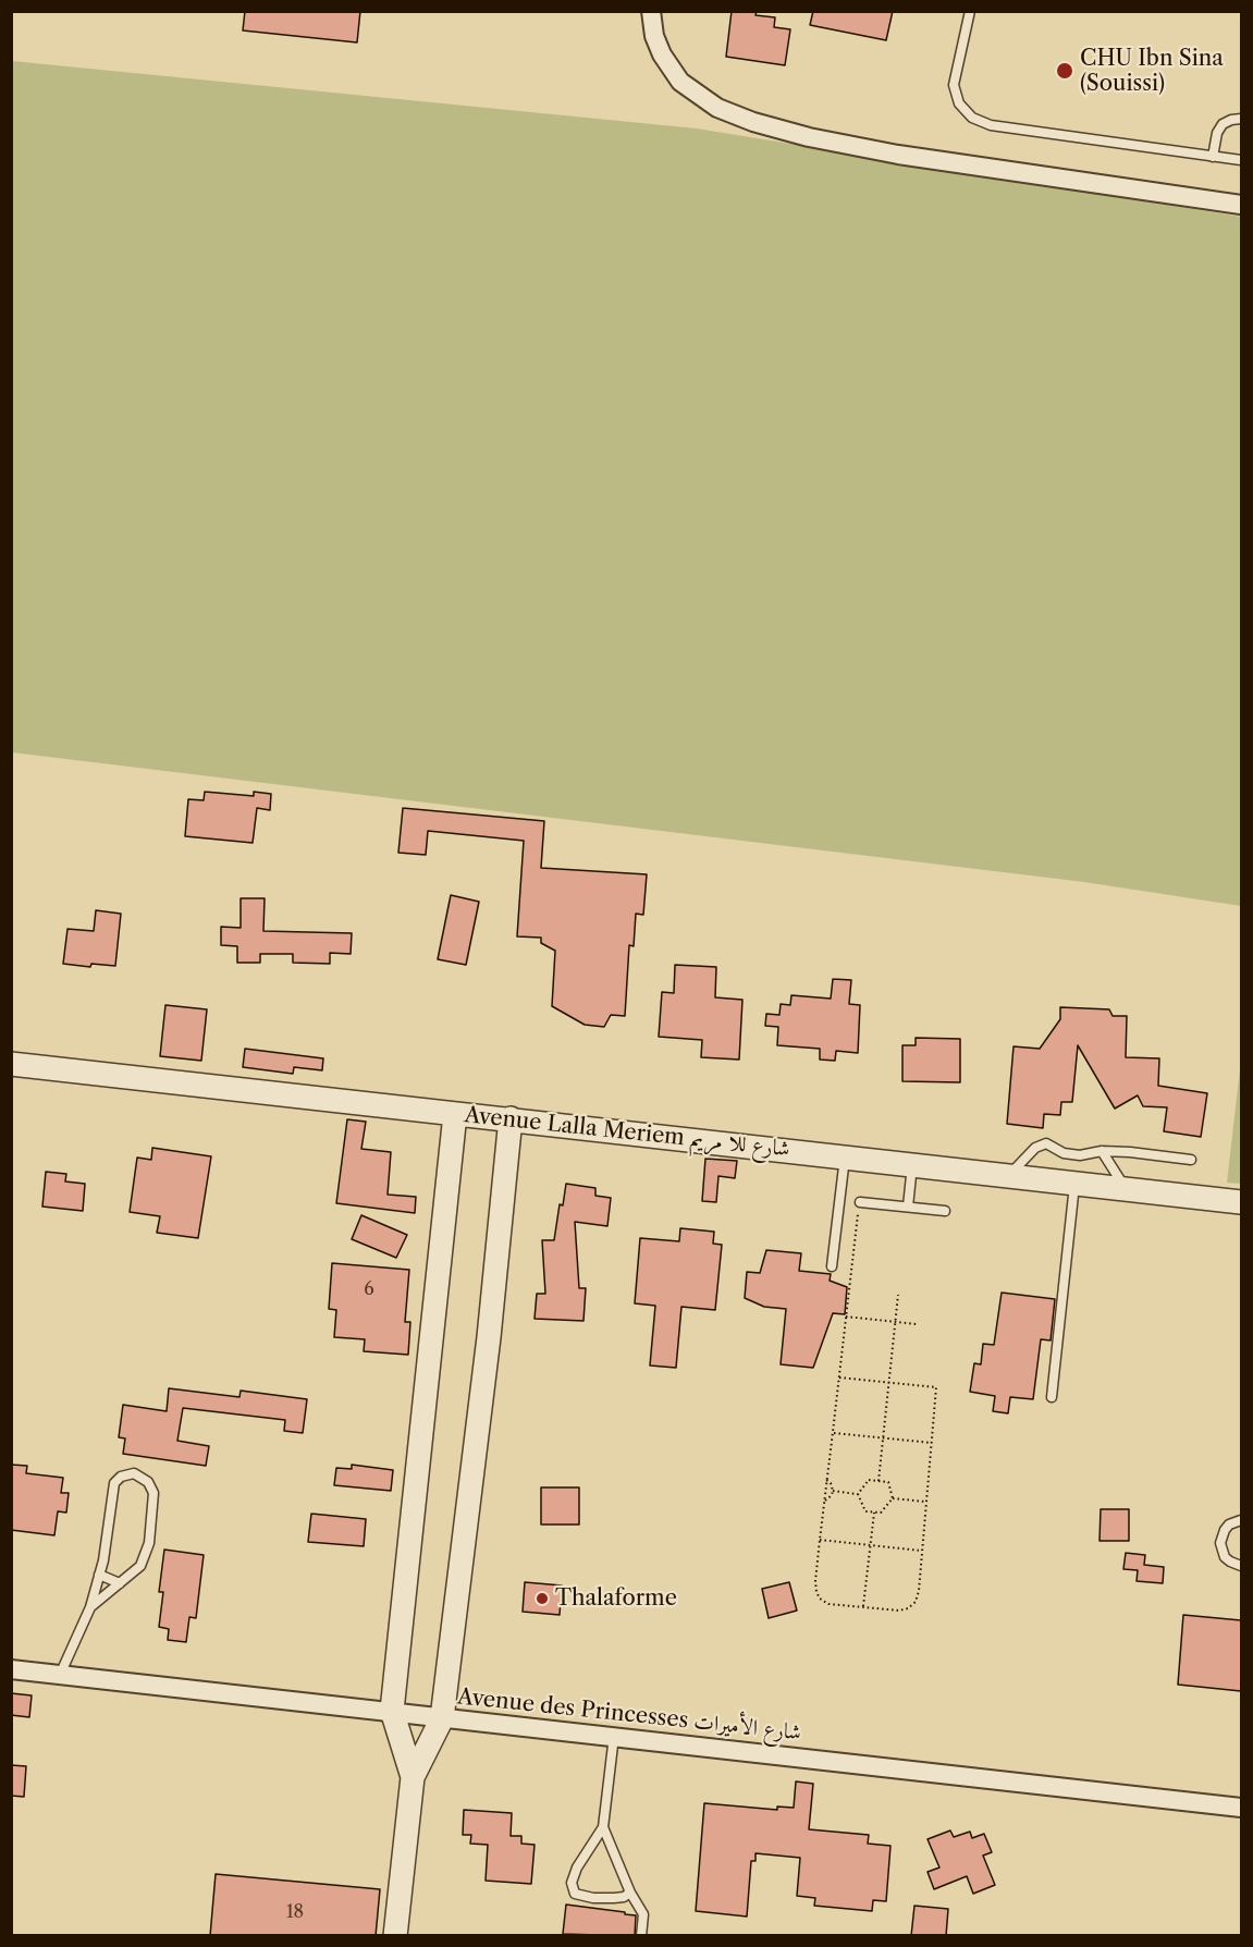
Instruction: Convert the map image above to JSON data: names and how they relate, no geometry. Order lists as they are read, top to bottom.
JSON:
{
  "streets": {
    "street": ["Avenue Lalla Meriem شارع للا مريم", "Avenue des Princesses شارع الأميرات"]
  },
  "places": ["CHU Ibn Sina (Souissi)", "Thalaforme"],
  "house_numbers": ["6", "18"]
}
